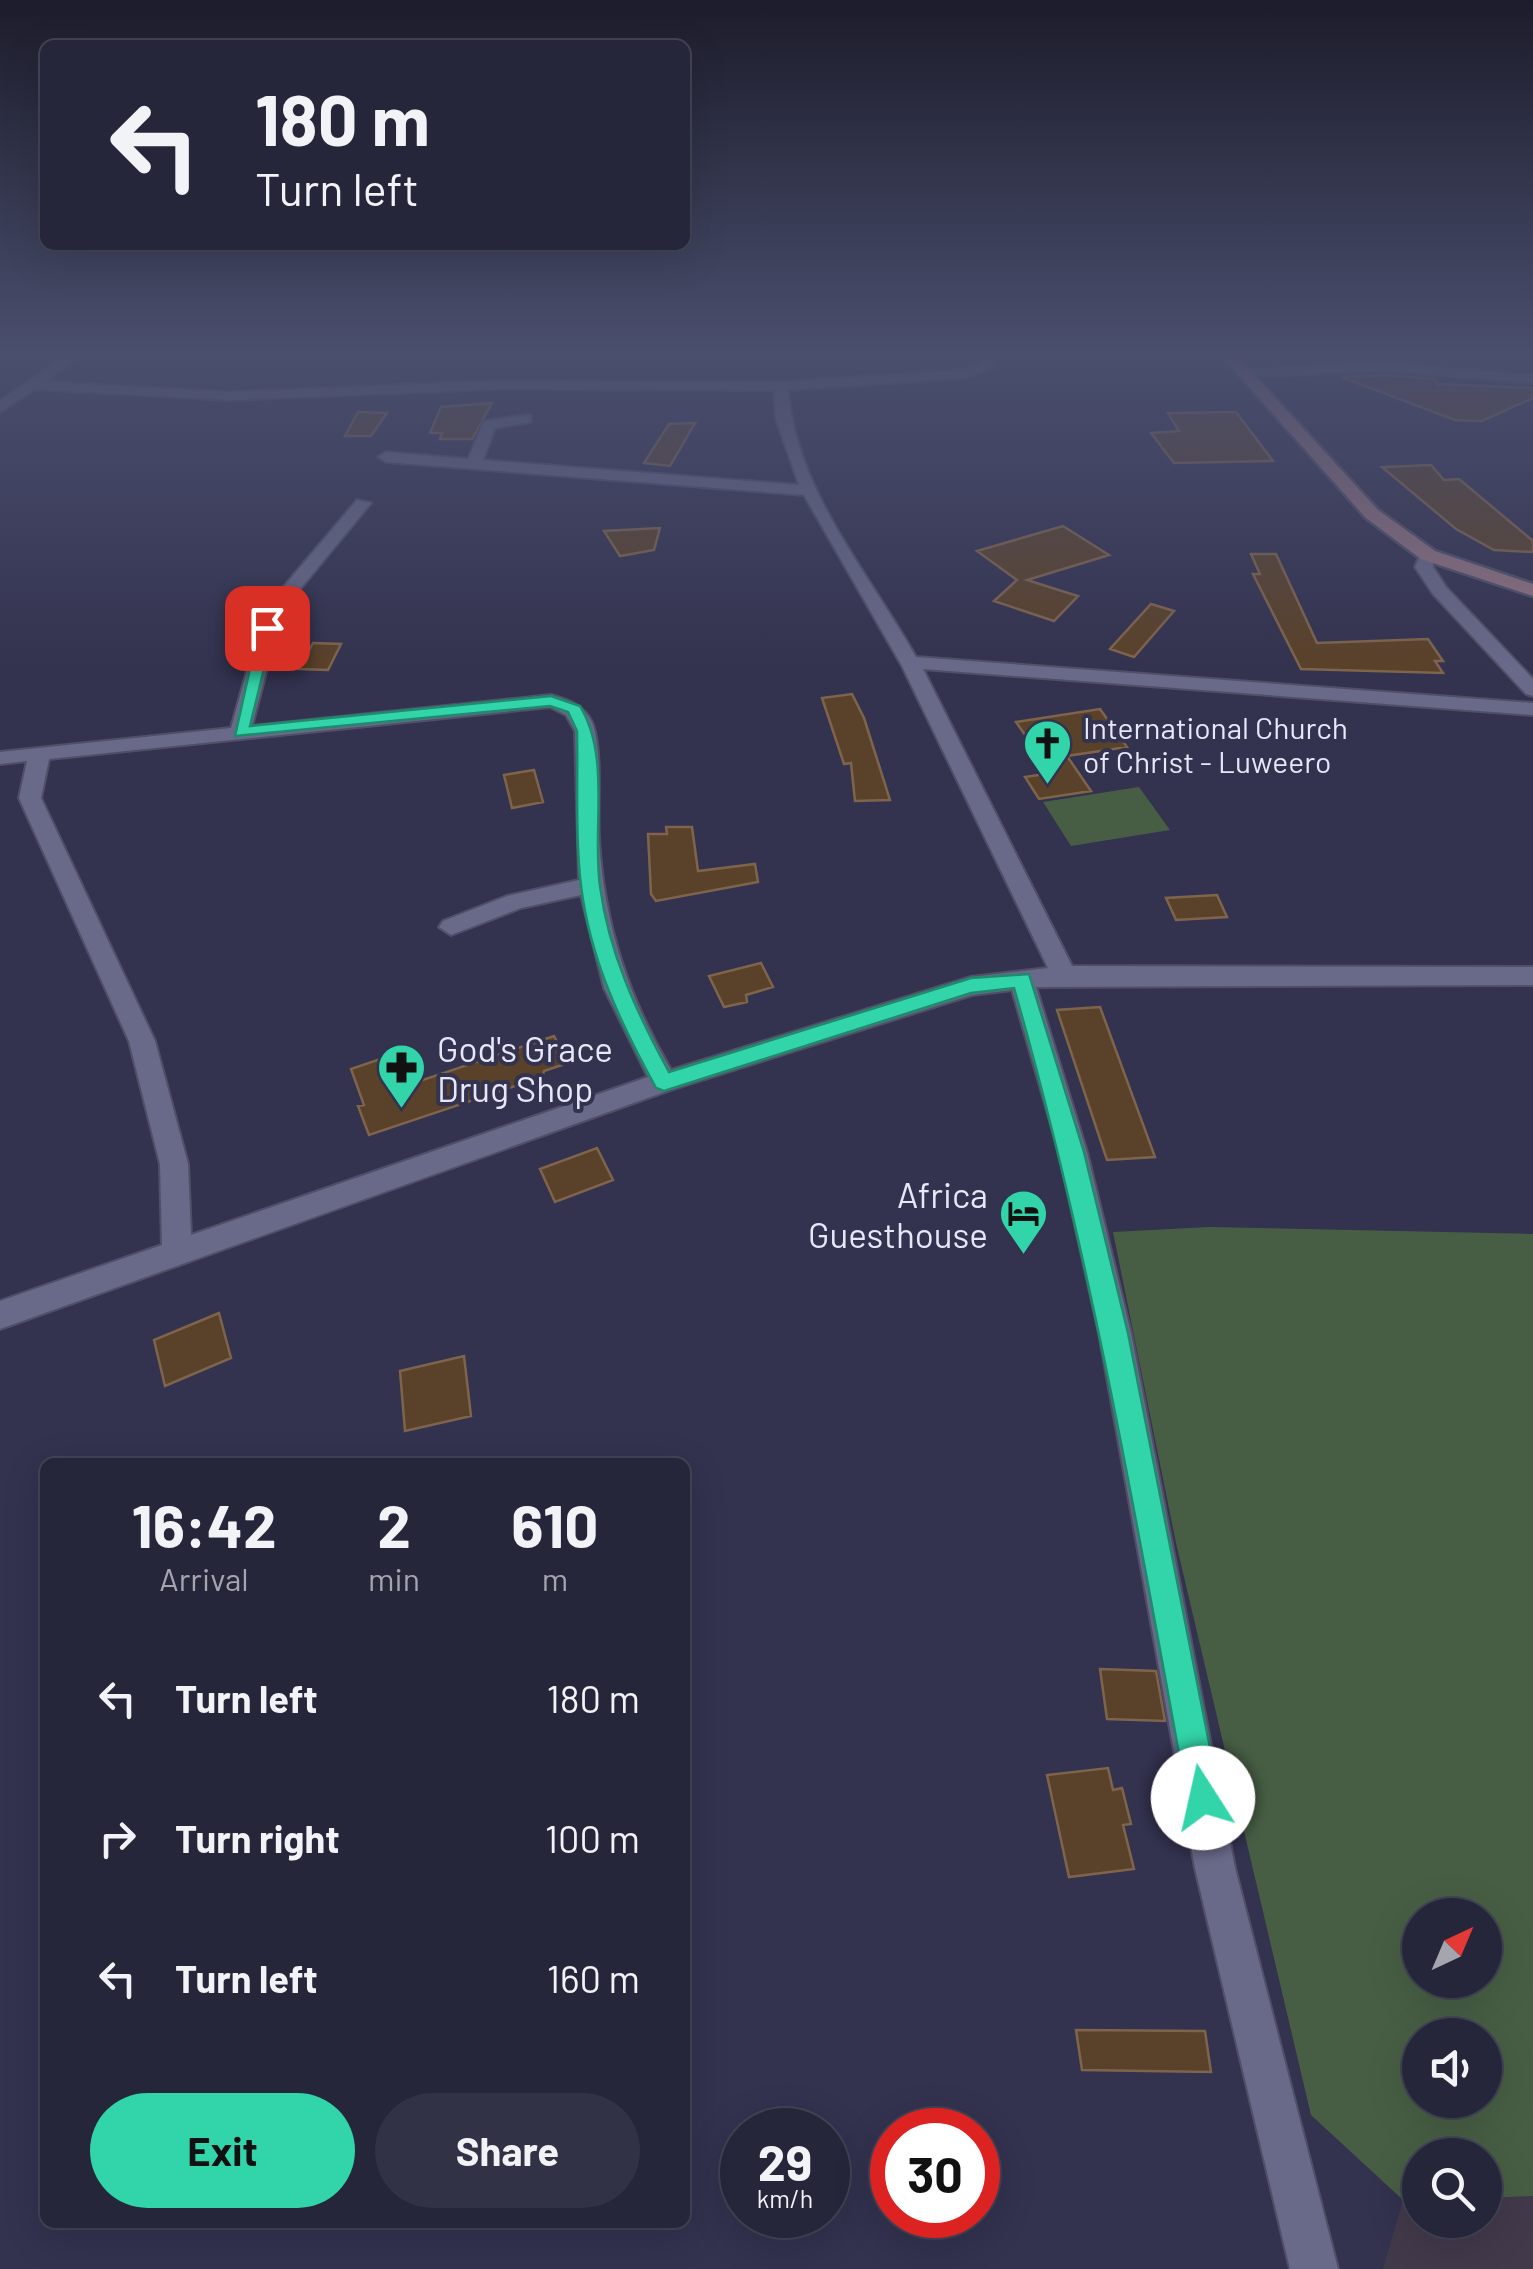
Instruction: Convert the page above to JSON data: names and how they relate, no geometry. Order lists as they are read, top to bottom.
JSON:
{
  "places": {
    "church": ["International Church of Christ - Luweero"],
    "pharmacy": ["God's Grace Drug Shop"],
    "hotel": ["Africa Guesthouse"]
  },
  "north": "top right",
  "page": {
    "turn": ["180 m", "Turn left"],
    "eta": [
      "16:42",
      "Arrival",
      "2",
      "min",
      "610",
      "m"
    ],
    "list": [
      {
        "name": "Turn left",
        "value": "180 m"
      },
      {
        "name": "Turn right",
        "value": "100 m"
      },
      {
        "name": "Turn left",
        "value": "160 m"
      }
    ],
    "buttons": ["Exit", "Share"],
    "speed": "29 km/h",
    "limit": "30"
  }
}
